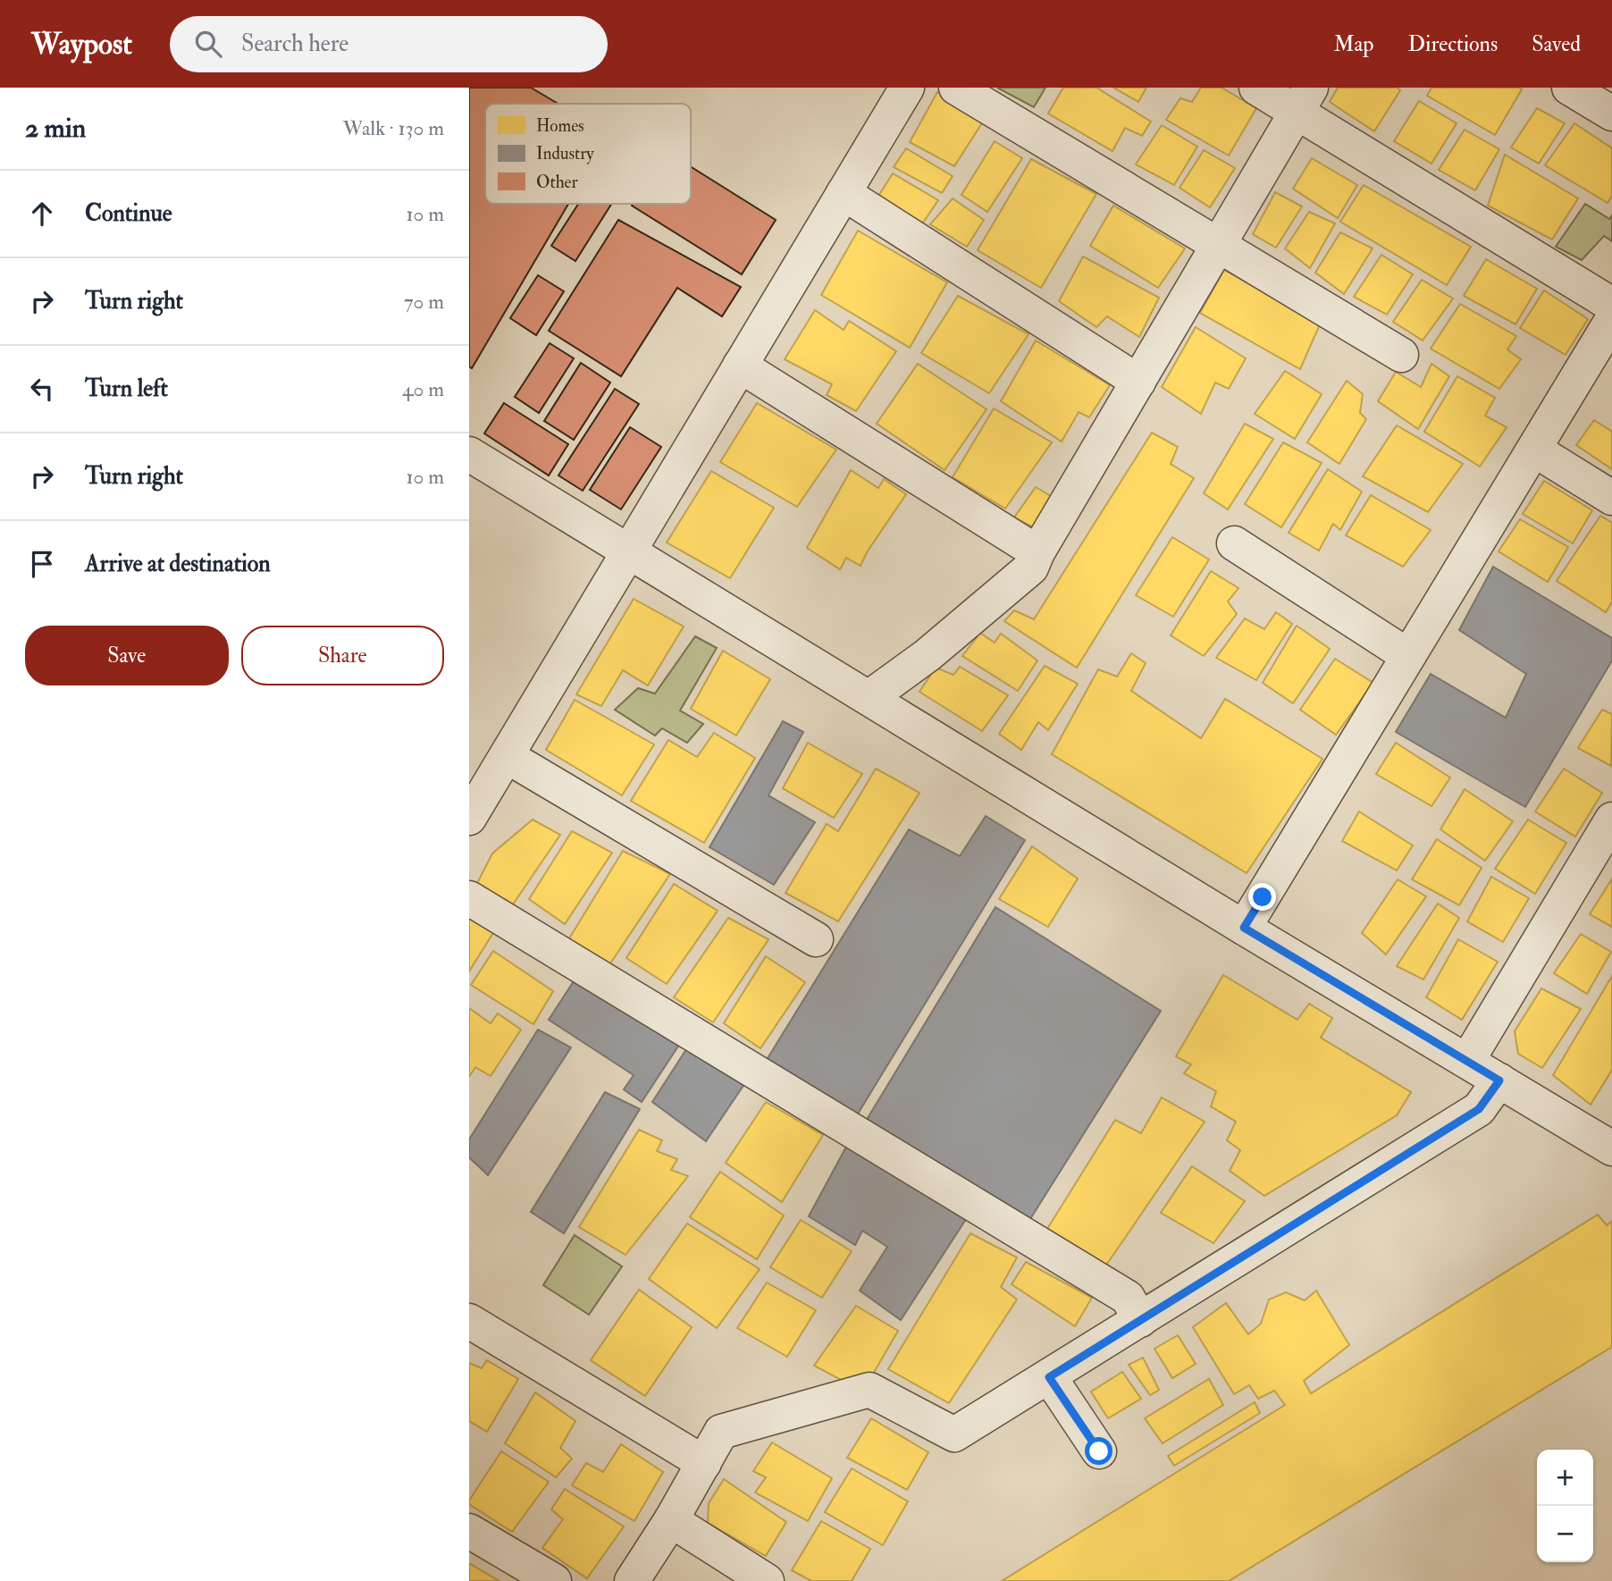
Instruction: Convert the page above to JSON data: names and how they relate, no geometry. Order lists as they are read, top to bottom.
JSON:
{
  "legend": ["Homes", "Industry", "Other"],
  "page": {
    "header": "Waypost",
    "search": "Search here",
    "nav": ["Map", "Directions", "Saved"],
    "heading": ["2 min", "Walk · 130 m"],
    "list": [
      ["Continue", "10 m"],
      ["Turn right", "70 m"],
      ["Turn left", "40 m"],
      ["Turn right", "10 m"],
      "Arrive at destination"
    ],
    "buttons": ["Save", "Share"],
    "map_buttons": ["+", "−"]
  }
}
